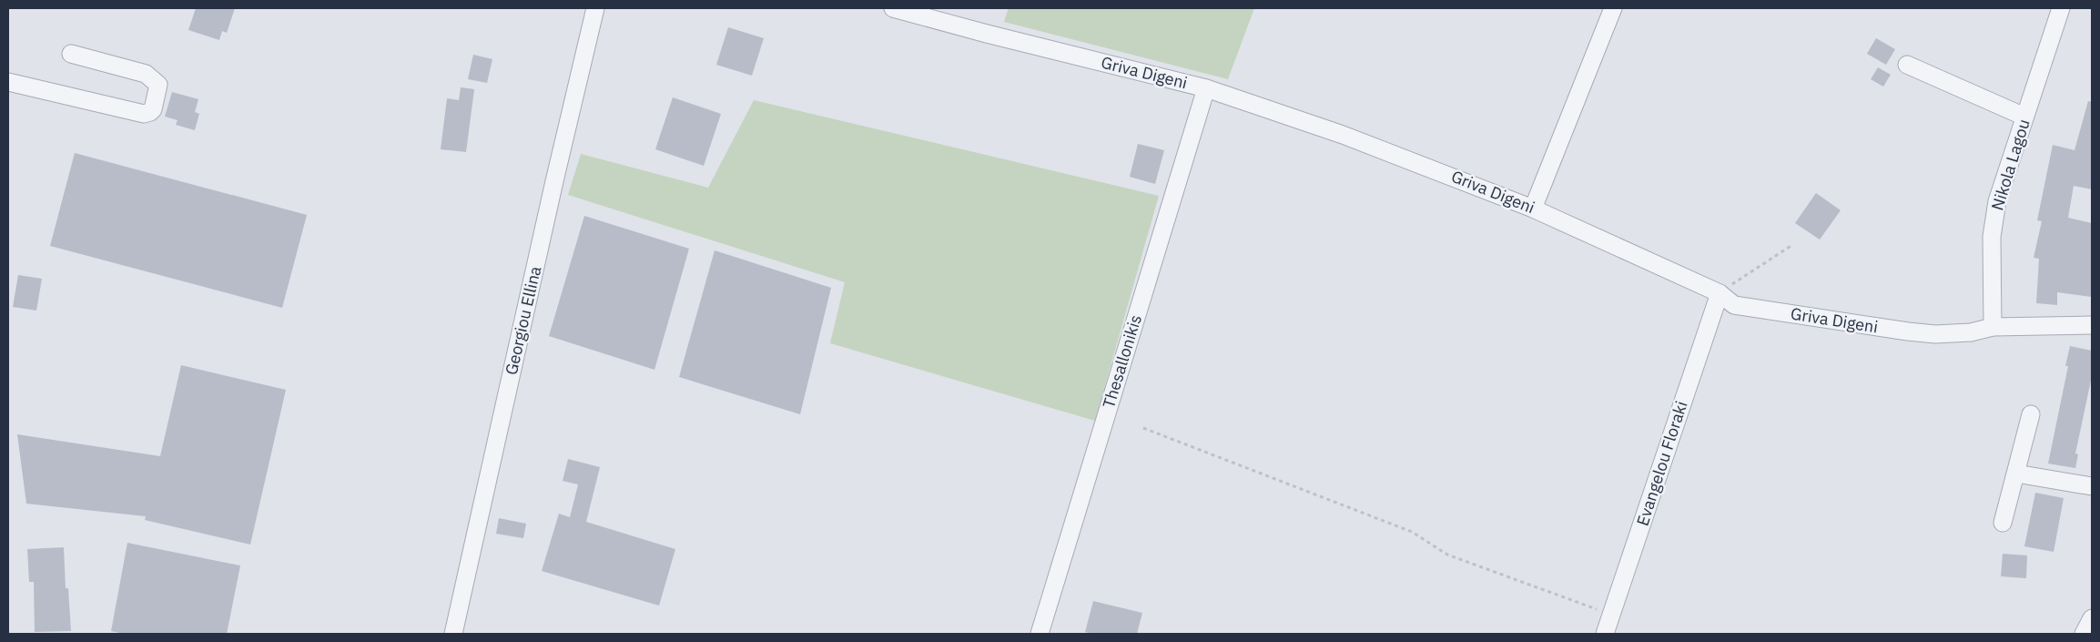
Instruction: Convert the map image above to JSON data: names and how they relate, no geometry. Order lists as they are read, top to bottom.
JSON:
{
  "streets": {
    "street": [
      "Griva Digeni",
      "Nikola Lagou",
      "Georgiou Ellina",
      "Thesallonikis",
      "Evangelou Floraki"
    ]
  },
  "crossings": [
    ["Griva Digeni", "Nikola Lagou"],
    ["Griva Digeni", "Thesallonikis"],
    ["Griva Digeni", "Evangelou Floraki"]
  ]
}
